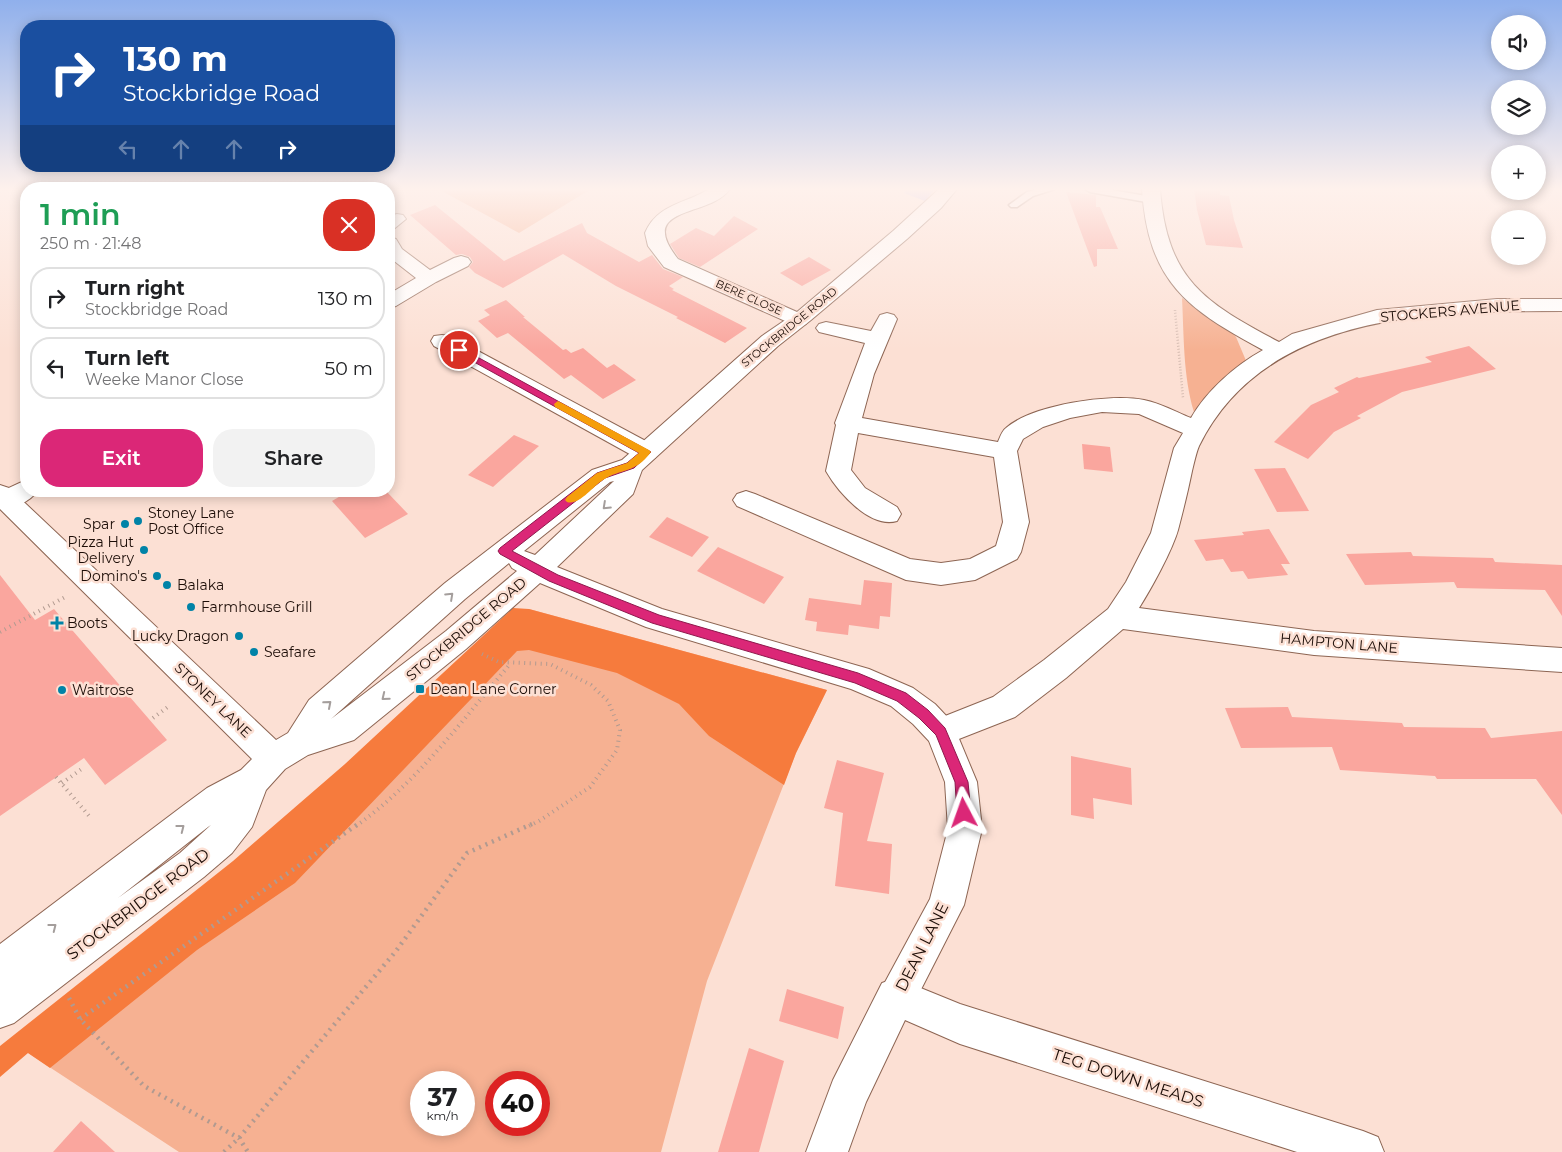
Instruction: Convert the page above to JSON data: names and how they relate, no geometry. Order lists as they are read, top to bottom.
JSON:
{
  "streets": {
    "street": [
      "BERE CLOSE",
      "STOCKERS AVENUE",
      "STOCKBRIDGE ROAD",
      "HAMPTON LANE",
      "STONEY LANE",
      "DEAN LANE",
      "TEG DOWN MEADS"
    ]
  },
  "crossings": [
    ["BERE CLOSE", "STOCKBRIDGE ROAD"],
    ["STOCKERS AVENUE", "HAMPTON LANE"],
    ["STOCKERS AVENUE", "DEAN LANE"],
    ["STOCKBRIDGE ROAD", "STONEY LANE"],
    ["STOCKBRIDGE ROAD", "DEAN LANE"],
    ["DEAN LANE", "TEG DOWN MEADS"]
  ],
  "places": {
    "other": [
      "Stoney Lane Post Office",
      "Spar",
      "Pizza Hut Delivery",
      "Domino's",
      "Balaka",
      "Farmhouse Grill",
      "Lucky Dragon",
      "Seafare",
      "Waitrose"
    ],
    "health": ["Boots"],
    "transit": ["Dean Lane Corner"]
  },
  "page": {
    "map_buttons": ["+", "−"],
    "turn": ["130 m", "Stockbridge Road"],
    "heading": ["1 min", "250 m · 21:48"],
    "list": [
      {
        "name": "Turn right",
        "note": "Stockbridge Road",
        "value": "130 m"
      },
      {
        "name": "Turn left",
        "note": "Weeke Manor Close",
        "value": "50 m"
      }
    ],
    "buttons": ["Exit", "Share"],
    "speed": "37 km/h",
    "limit": "40"
  }
}
